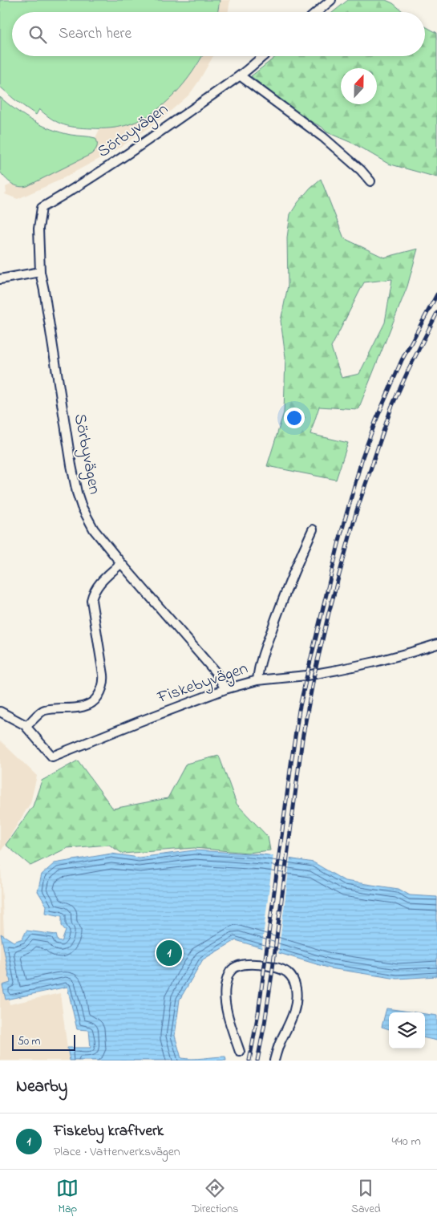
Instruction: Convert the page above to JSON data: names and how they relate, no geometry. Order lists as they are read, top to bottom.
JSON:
{
  "streets": {
    "street": ["Sörbyvägen", "Fiskebyvägen"]
  },
  "crossings": [
    ["Sörbyvägen", "Fiskebyvägen"]
  ],
  "scale_bar": "50 m",
  "north": "top",
  "page": {
    "search": "Search here",
    "pins": "1",
    "scale": "50 m",
    "heading": "Nearby",
    "list": [
      {
        "mark": "1",
        "name": "Fiskeby kraftverk",
        "note": "Place · Vattenverksvägen",
        "value": "440 m"
      }
    ],
    "nav": ["Map", "Directions", "Saved"]
  }
}
